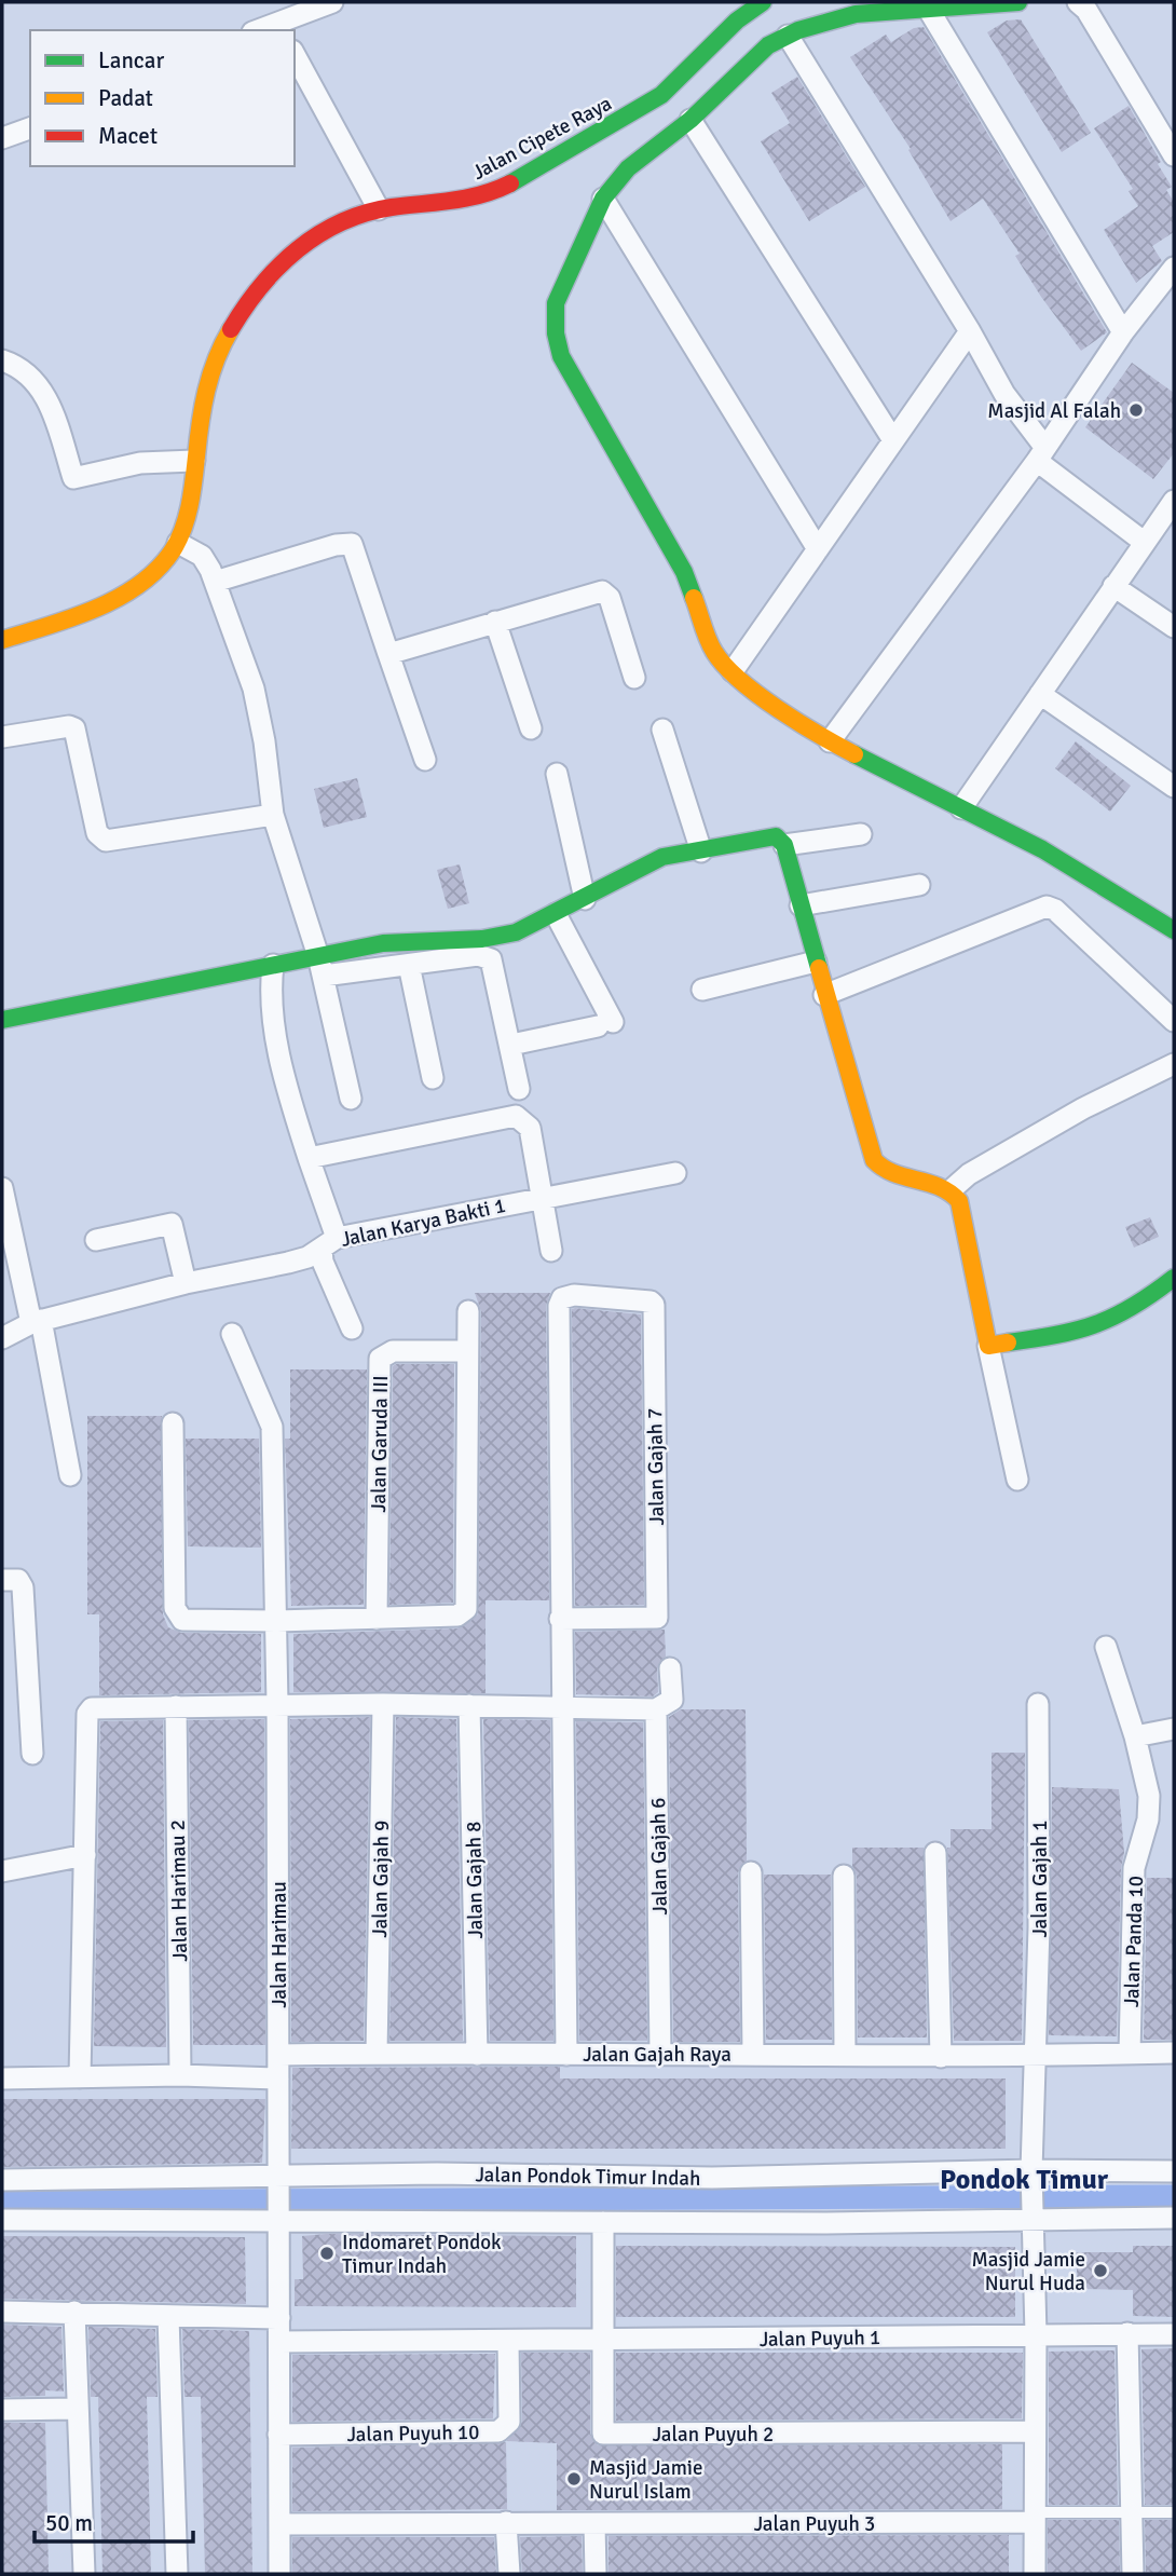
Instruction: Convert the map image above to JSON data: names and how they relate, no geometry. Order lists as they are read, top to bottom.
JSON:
{
  "streets": {
    "street": [
      "Jalan Cipete Raya",
      "Jalan Karya Bakti 1",
      "Jalan Garuda III",
      "Jalan Gajah 7",
      "Jalan Gajah 6",
      "Jalan Gajah 9",
      "Jalan Gajah 1",
      "Jalan Gajah 8",
      "Jalan Harimau 2",
      "Jalan Panda 10",
      "Jalan Harimau",
      "Jalan Gajah Raya",
      "Jalan Pondok Timur Indah",
      "Jalan Puyuh 1",
      "Jalan Puyuh 10",
      "Jalan Puyuh 2",
      "Jalan Puyuh 3"
    ]
  },
  "crossings": [
    ["Jalan Gajah 6", "Jalan Gajah Raya"],
    ["Jalan Gajah 9", "Jalan Gajah Raya"],
    ["Jalan Gajah 1", "Jalan Gajah Raya"],
    ["Jalan Gajah 1", "Jalan Pondok Timur Indah"],
    ["Jalan Gajah 1", "Jalan Puyuh 1"],
    ["Jalan Gajah 1", "Jalan Puyuh 2"],
    ["Jalan Gajah 1", "Jalan Puyuh 3"],
    ["Jalan Gajah 8", "Jalan Gajah Raya"],
    ["Jalan Panda 10", "Jalan Gajah Raya"],
    ["Jalan Harimau", "Jalan Gajah Raya"],
    ["Jalan Harimau", "Jalan Pondok Timur Indah"],
    ["Jalan Harimau", "Jalan Puyuh 1"],
    ["Jalan Harimau", "Jalan Puyuh 10"],
    ["Jalan Harimau", "Jalan Puyuh 3"],
    ["Jalan Puyuh 1", "Jalan Puyuh 10"],
    ["Jalan Puyuh 1", "Jalan Puyuh 2"]
  ],
  "districts": ["Pondok Timur"],
  "places": [
    "Masjid Al Falah",
    "Indomaret Pondok Timur Indah",
    "Masjid Jamie Nurul Huda",
    "Masjid Jamie Nurul Islam"
  ],
  "legend": ["Lancar", "Padat", "Macet"],
  "scale_bar": "50 m"
}
